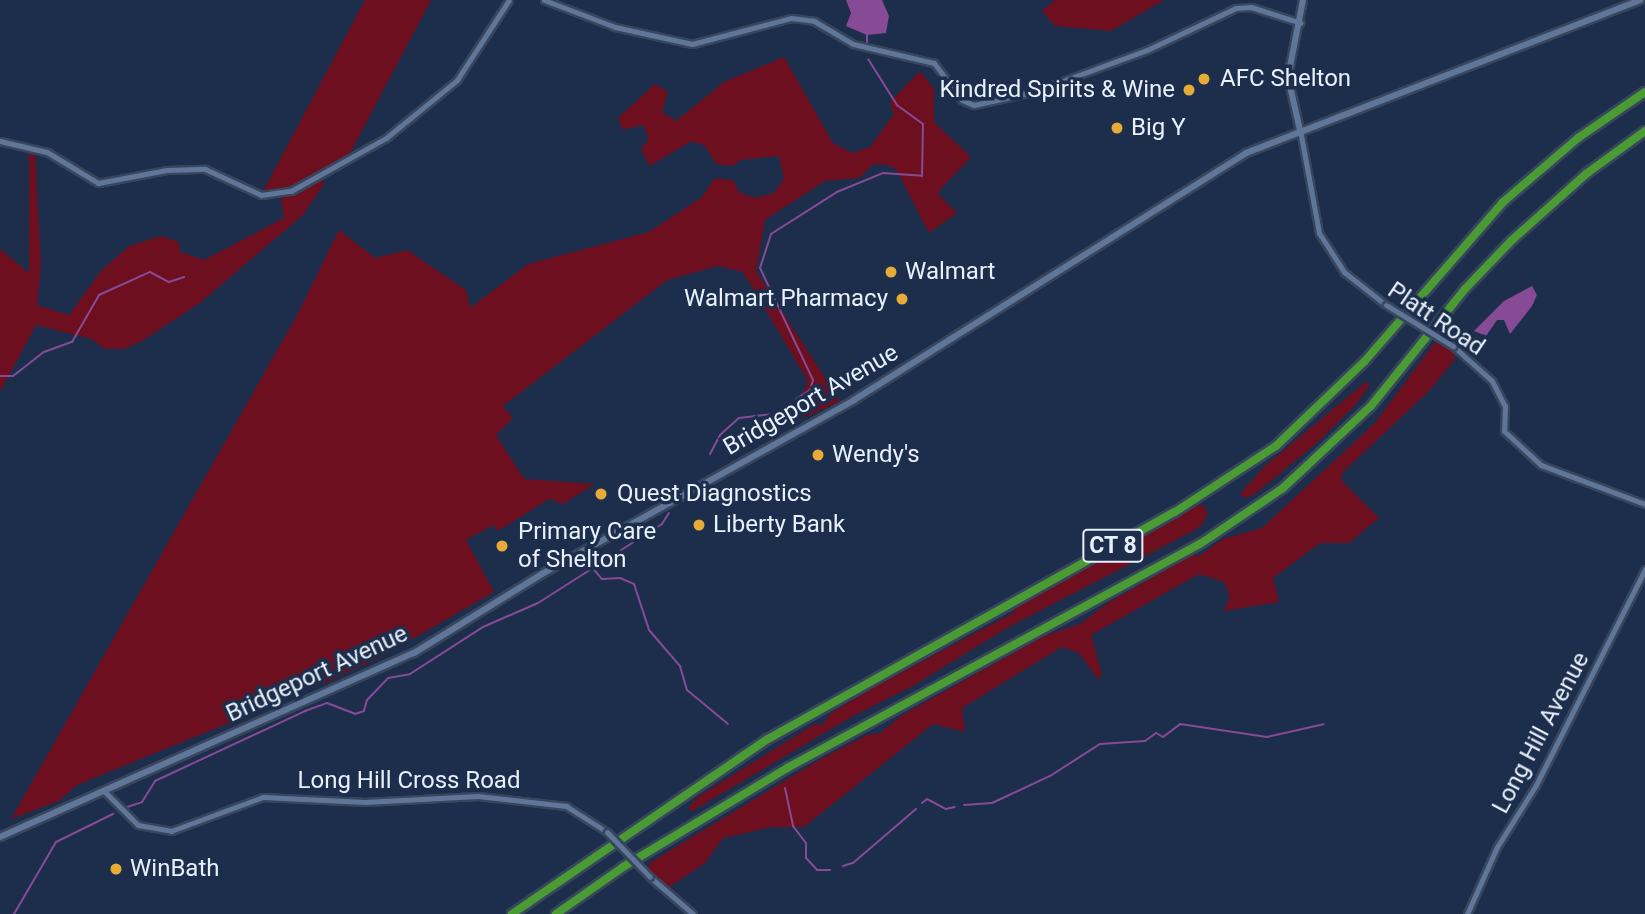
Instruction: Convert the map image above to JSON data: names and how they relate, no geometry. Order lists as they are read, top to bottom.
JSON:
{
  "streets": {
    "highway": ["CT 8"],
    "main road": ["Bridgeport Avenue"],
    "street": ["Platt Road", "Long Hill Avenue", "Long Hill Cross Road"]
  },
  "crossings": [
    ["Platt Road", "Bridgeport Avenue"],
    ["Bridgeport Avenue", "Long Hill Cross Road"]
  ],
  "places": [
    "AFC Shelton",
    "Kindred Spirits & Wine",
    "Big Y",
    "Walmart",
    "Walmart Pharmacy",
    "Wendy's",
    "Quest Diagnostics",
    "Liberty Bank",
    "Primary Care of Shelton",
    "WinBath"
  ]
}
